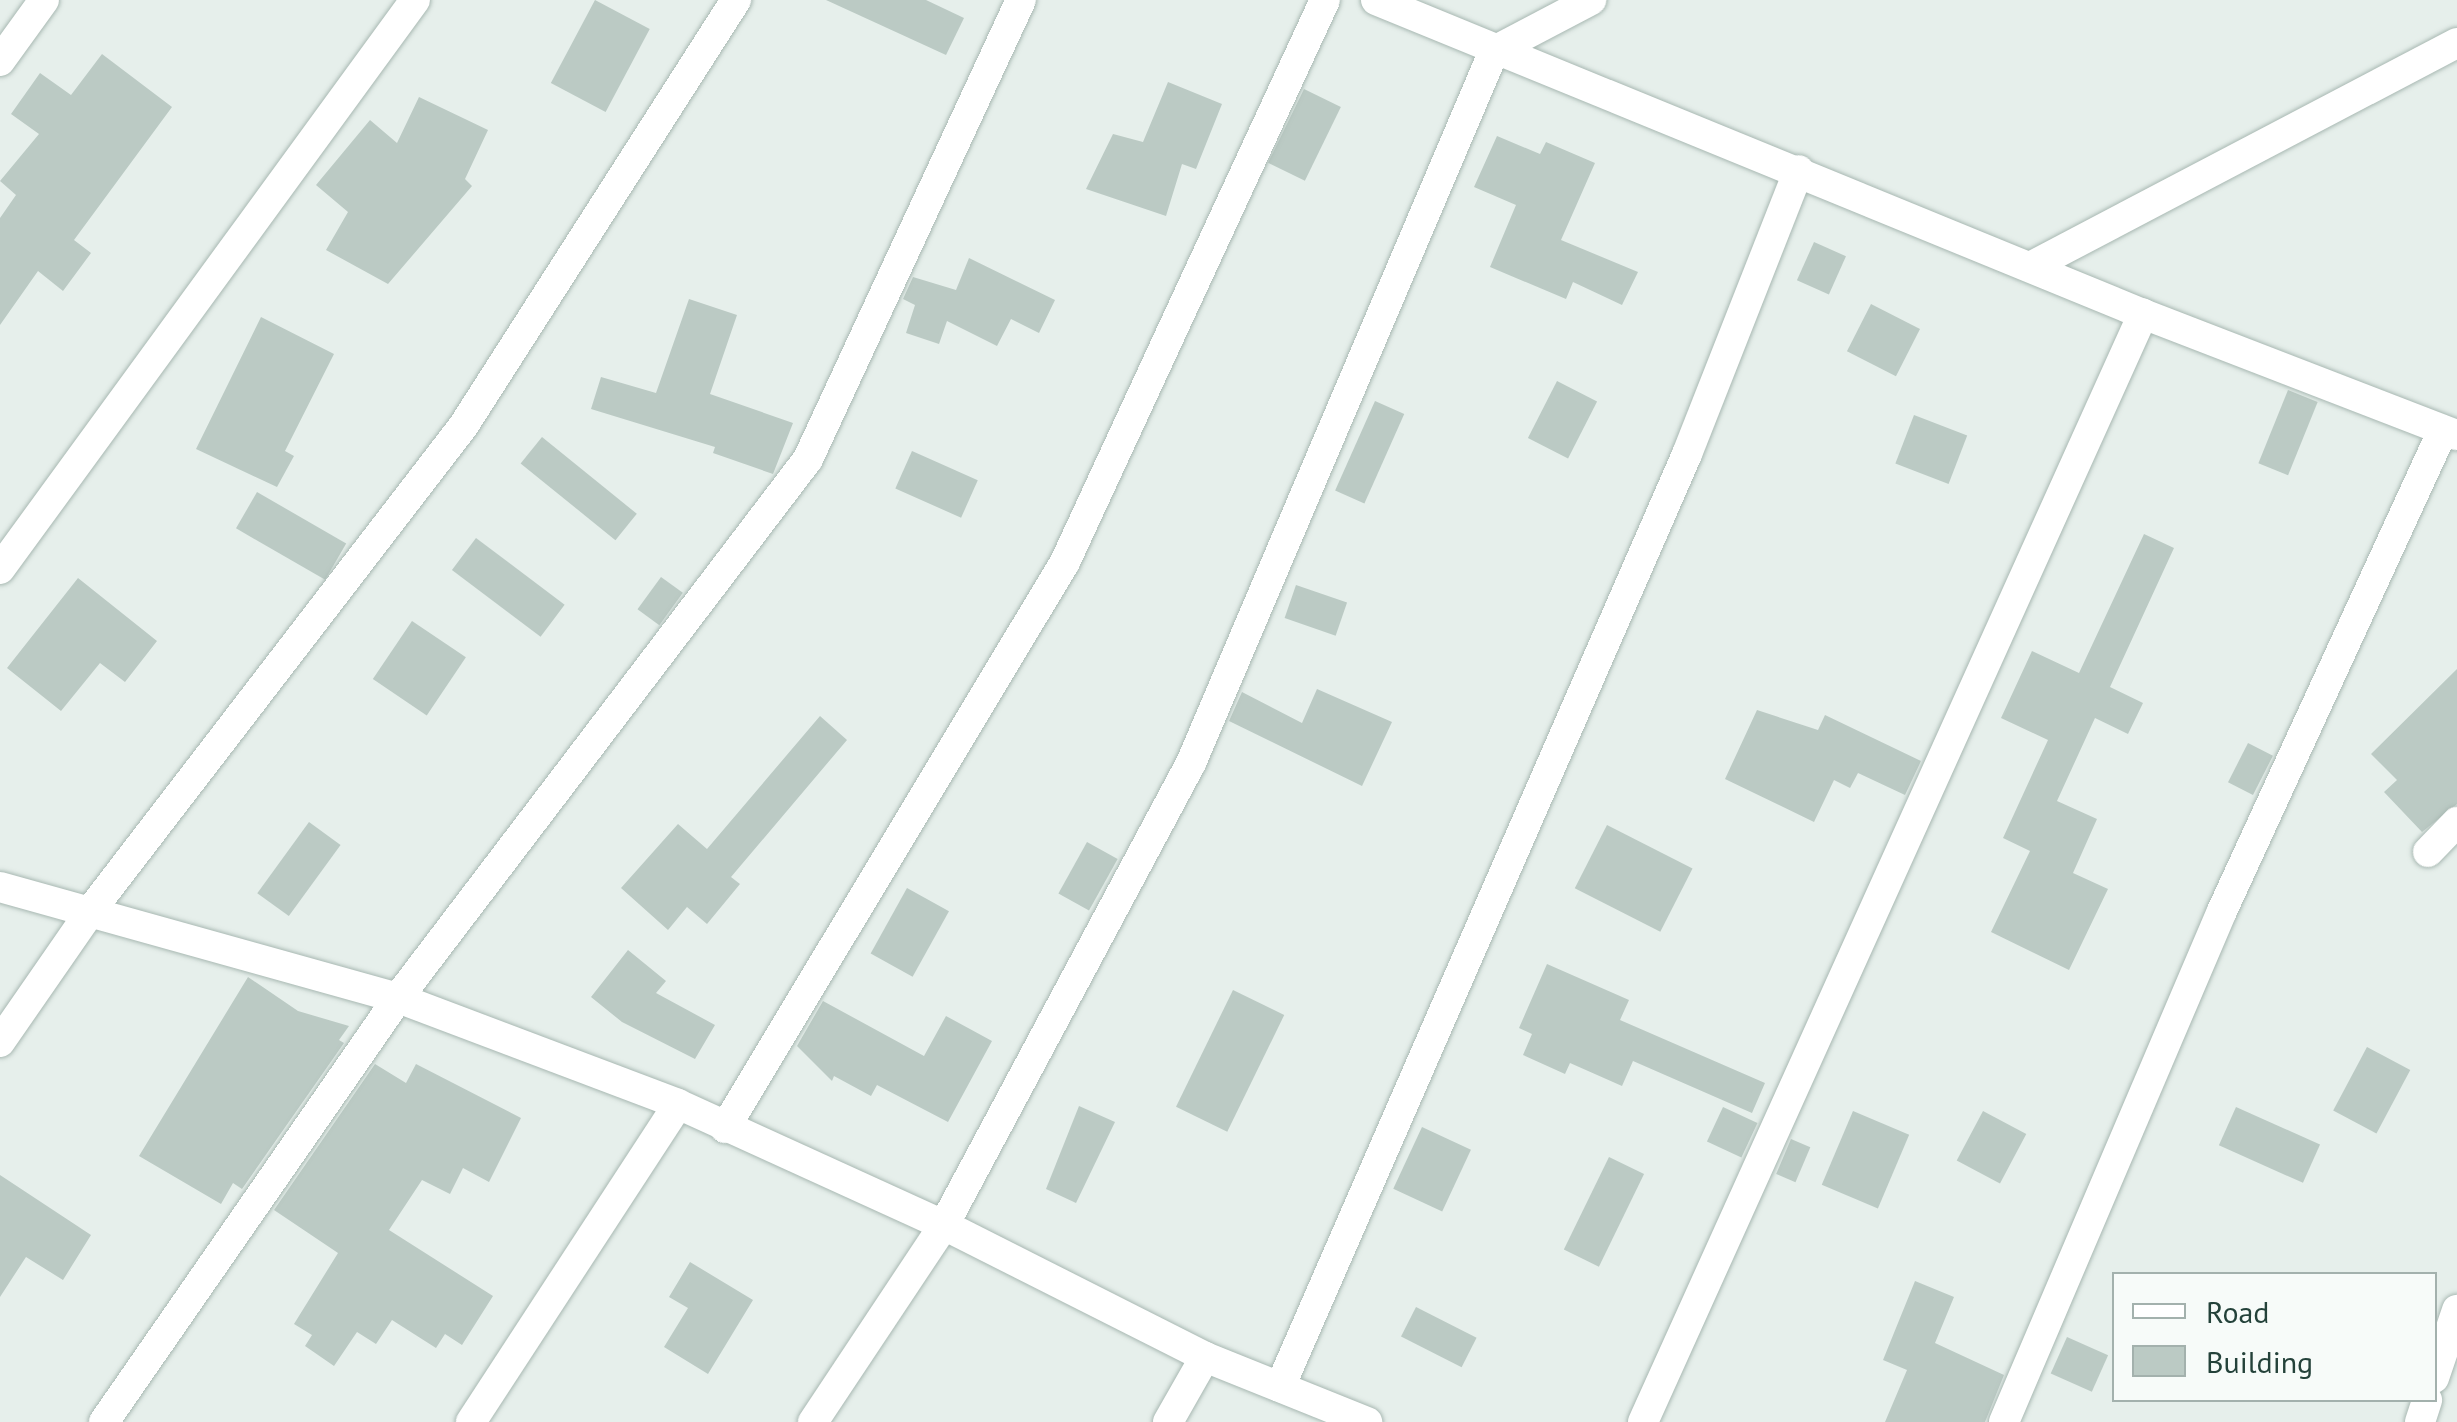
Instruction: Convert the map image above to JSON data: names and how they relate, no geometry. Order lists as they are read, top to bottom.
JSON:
{
  "legend": ["Road", "Building"]
}
